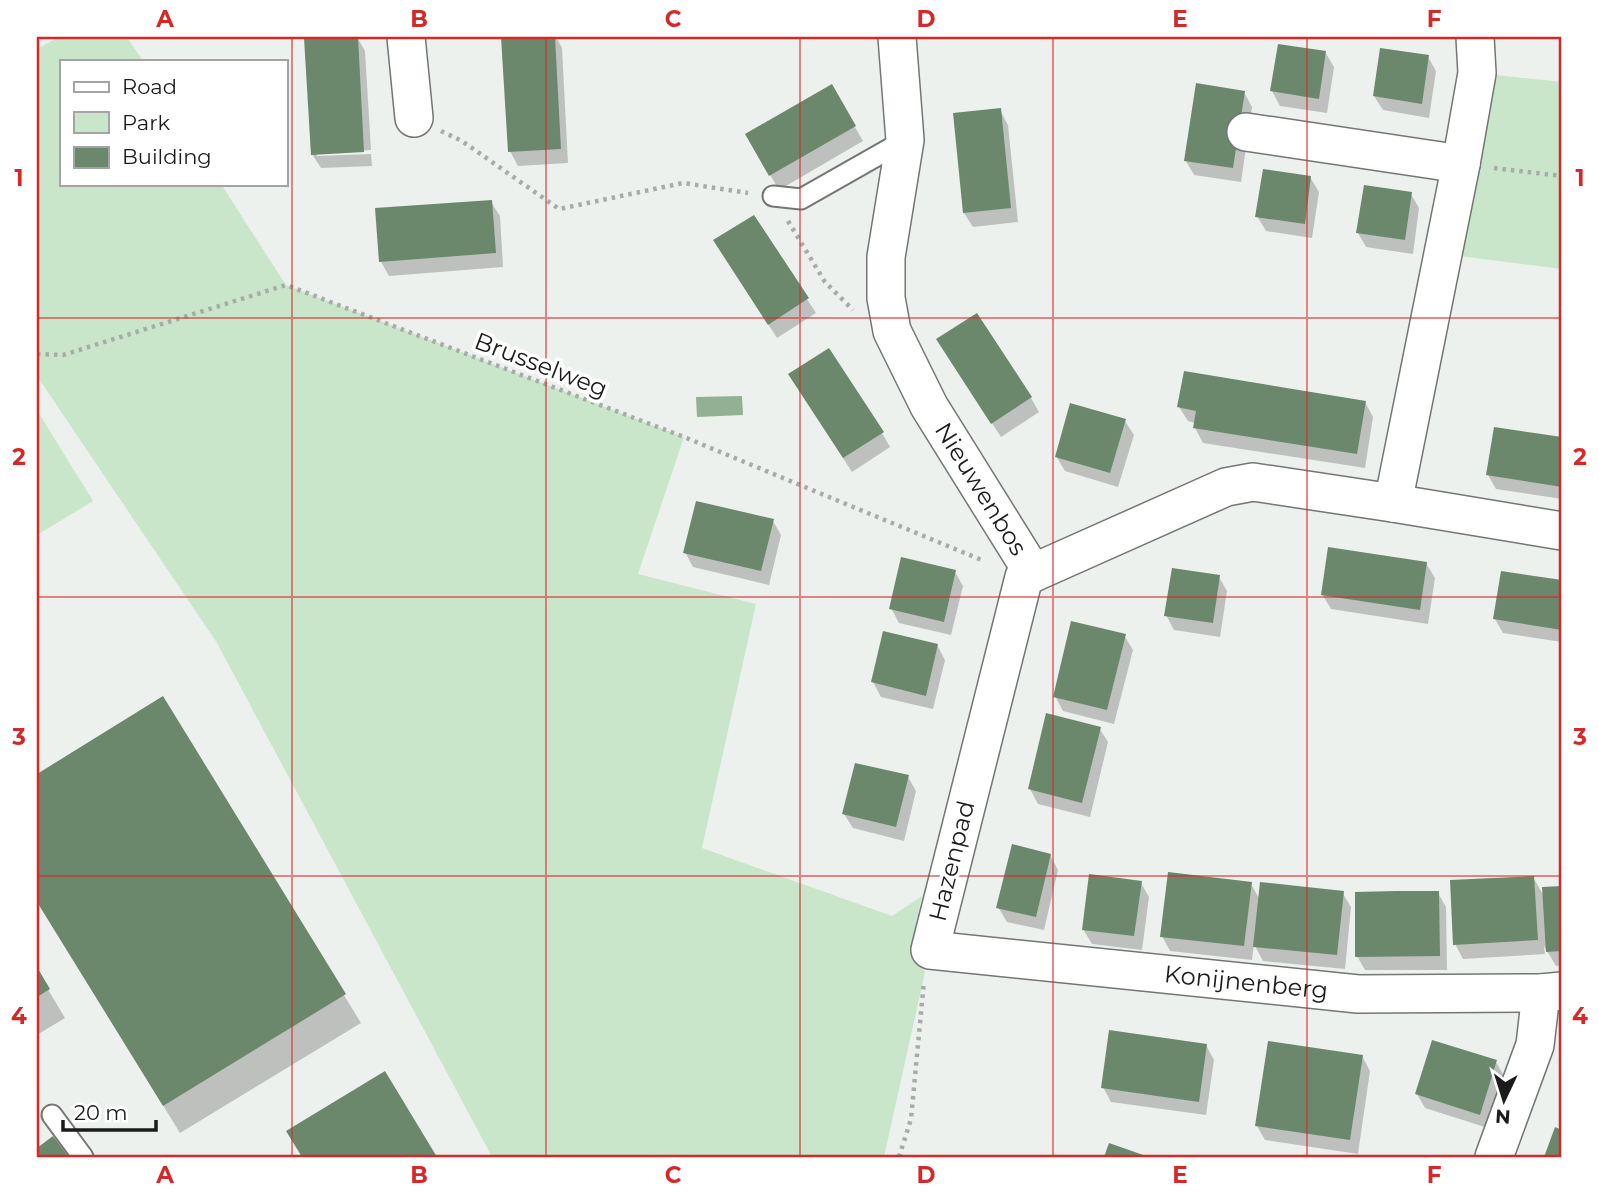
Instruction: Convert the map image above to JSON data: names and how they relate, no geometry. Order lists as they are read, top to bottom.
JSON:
{
  "streets": {
    "street": ["Nieuwenbos", "Hazenpad", "Konijnenberg"],
    "path": ["Brusselweg"]
  },
  "crossings": [
    ["Brusselweg", "Nieuwenbos"],
    ["Brusselweg", "Hazenpad"],
    ["Nieuwenbos", "Hazenpad"],
    ["Hazenpad", "Konijnenberg"]
  ],
  "legend": ["Road", "Park", "Building"],
  "scale_bar": "20 m",
  "north": "bottom",
  "grid": {
    "columns": [
      "A",
      "B",
      "C",
      "D",
      "E",
      "F"
    ],
    "rows": [
      "1",
      "2",
      "3",
      "4"
    ]
  }
}
